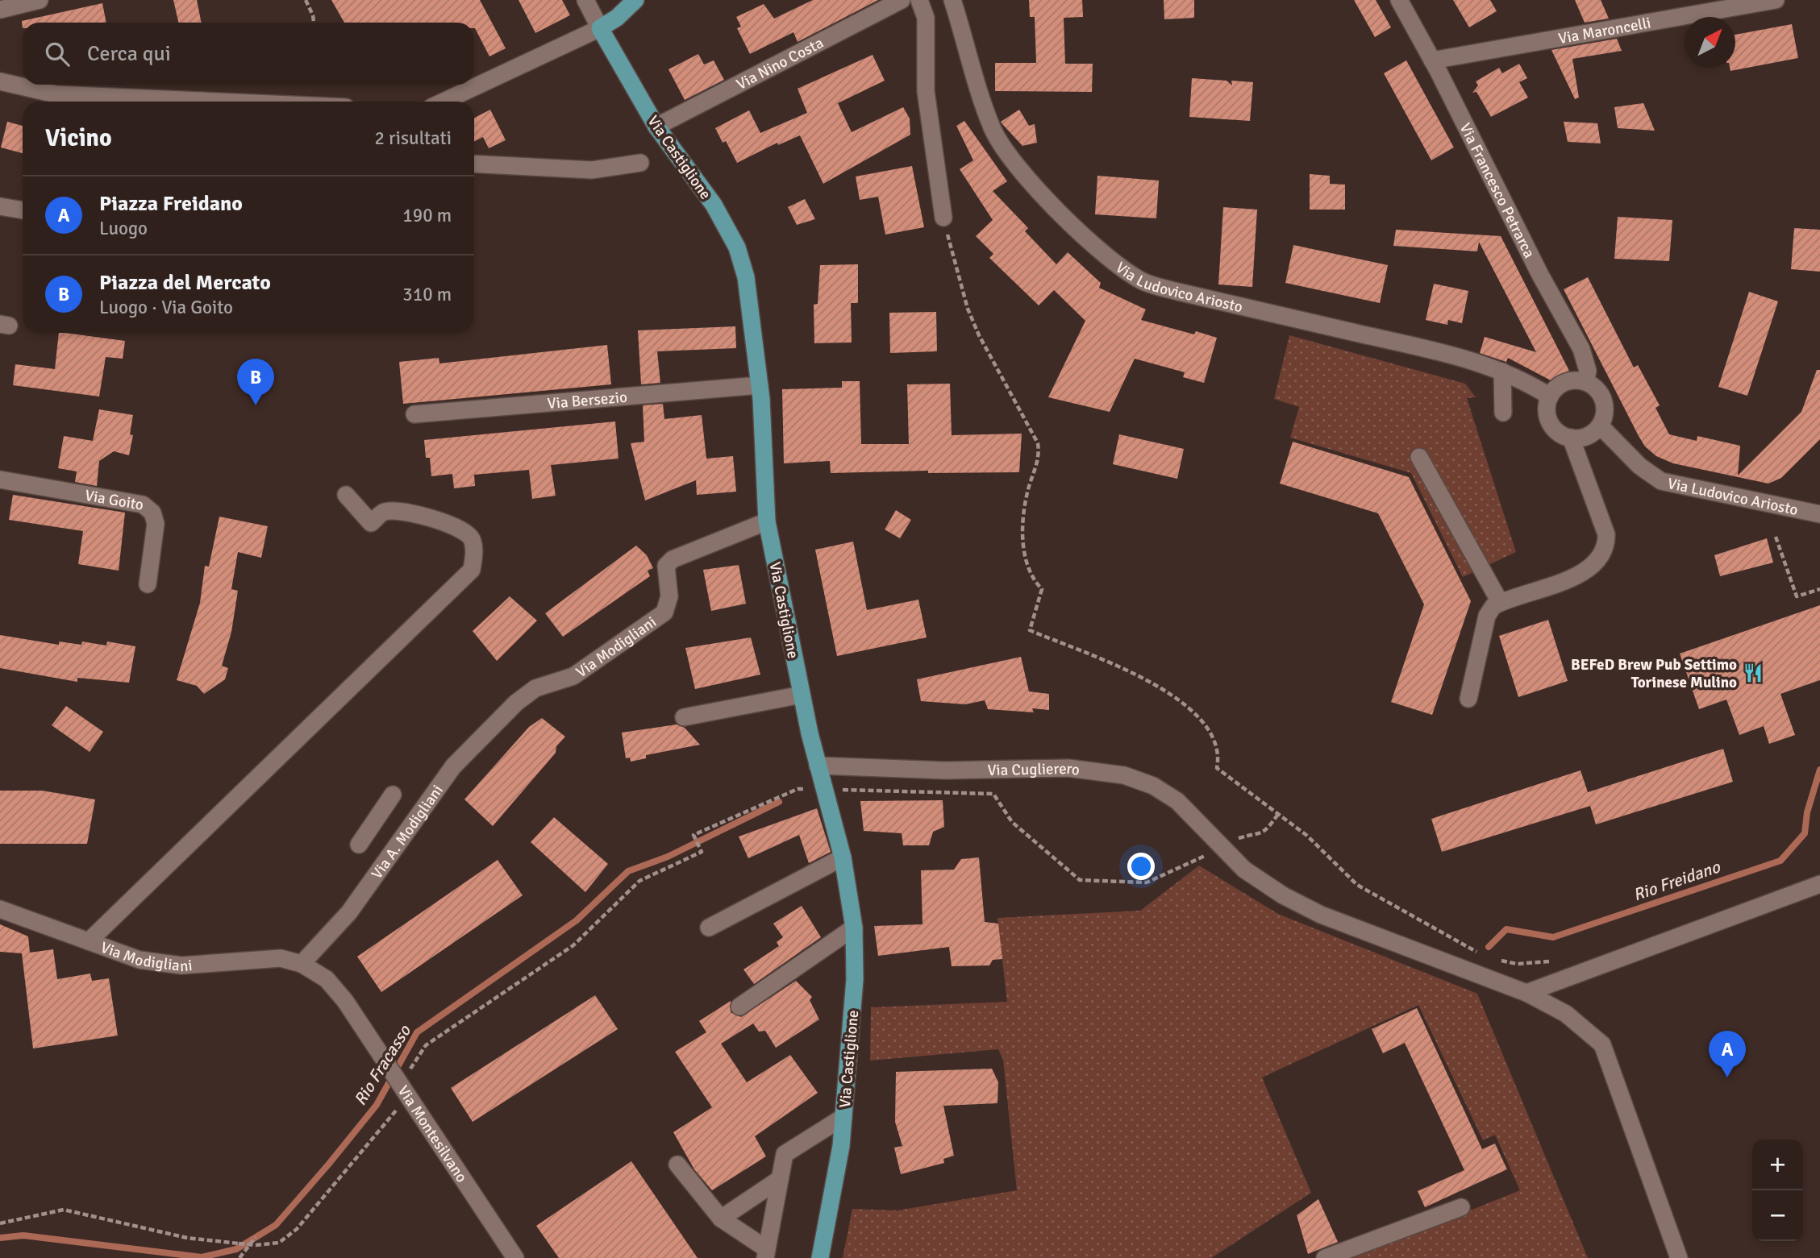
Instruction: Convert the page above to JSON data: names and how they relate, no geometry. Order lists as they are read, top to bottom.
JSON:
{
  "streets": {
    "main road": ["Via Castiglione"],
    "street": [
      "Via Maroncelli",
      "Via Nino Costa",
      "Via Francesco Petrarca",
      "Via Ludovico Ariosto",
      "Via Bersezio",
      "Via Goito",
      "Via Modigliani",
      "Via Cuglierero",
      "Via A. Modigliani",
      "Via Montesilvano"
    ]
  },
  "crossings": [
    ["Via Maroncelli", "Via Francesco Petrarca"],
    ["Via Nino Costa", "Via Castiglione"],
    ["Via Castiglione", "Via Bersezio"],
    ["Via Castiglione", "Via Modigliani"],
    ["Via Castiglione", "Via Cuglierero"],
    ["Via Francesco Petrarca", "Via Ludovico Ariosto"],
    ["Via Modigliani", "Via A. Modigliani"],
    ["Via Modigliani", "Via Montesilvano"],
    ["Via A. Modigliani", "Via Montesilvano"]
  ],
  "water": ["Rio Freidano", "Rio Fracasso"],
  "places": {
    "restaurant": ["BEFeD Brew Pub Settimo Torinese Mulino"]
  },
  "north": "top right",
  "page": {
    "search": "Cerca qui",
    "heading": ["Vicino", "2 risultati"],
    "list": [
      {
        "mark": "A",
        "name": "Piazza Freidano",
        "note": "Luogo",
        "value": "190 m"
      },
      {
        "mark": "B",
        "name": "Piazza del Mercato",
        "note": "Luogo · Via Goito",
        "value": "310 m"
      }
    ],
    "pins": ["B", "A"],
    "map_buttons": ["+", "−"]
  }
}
